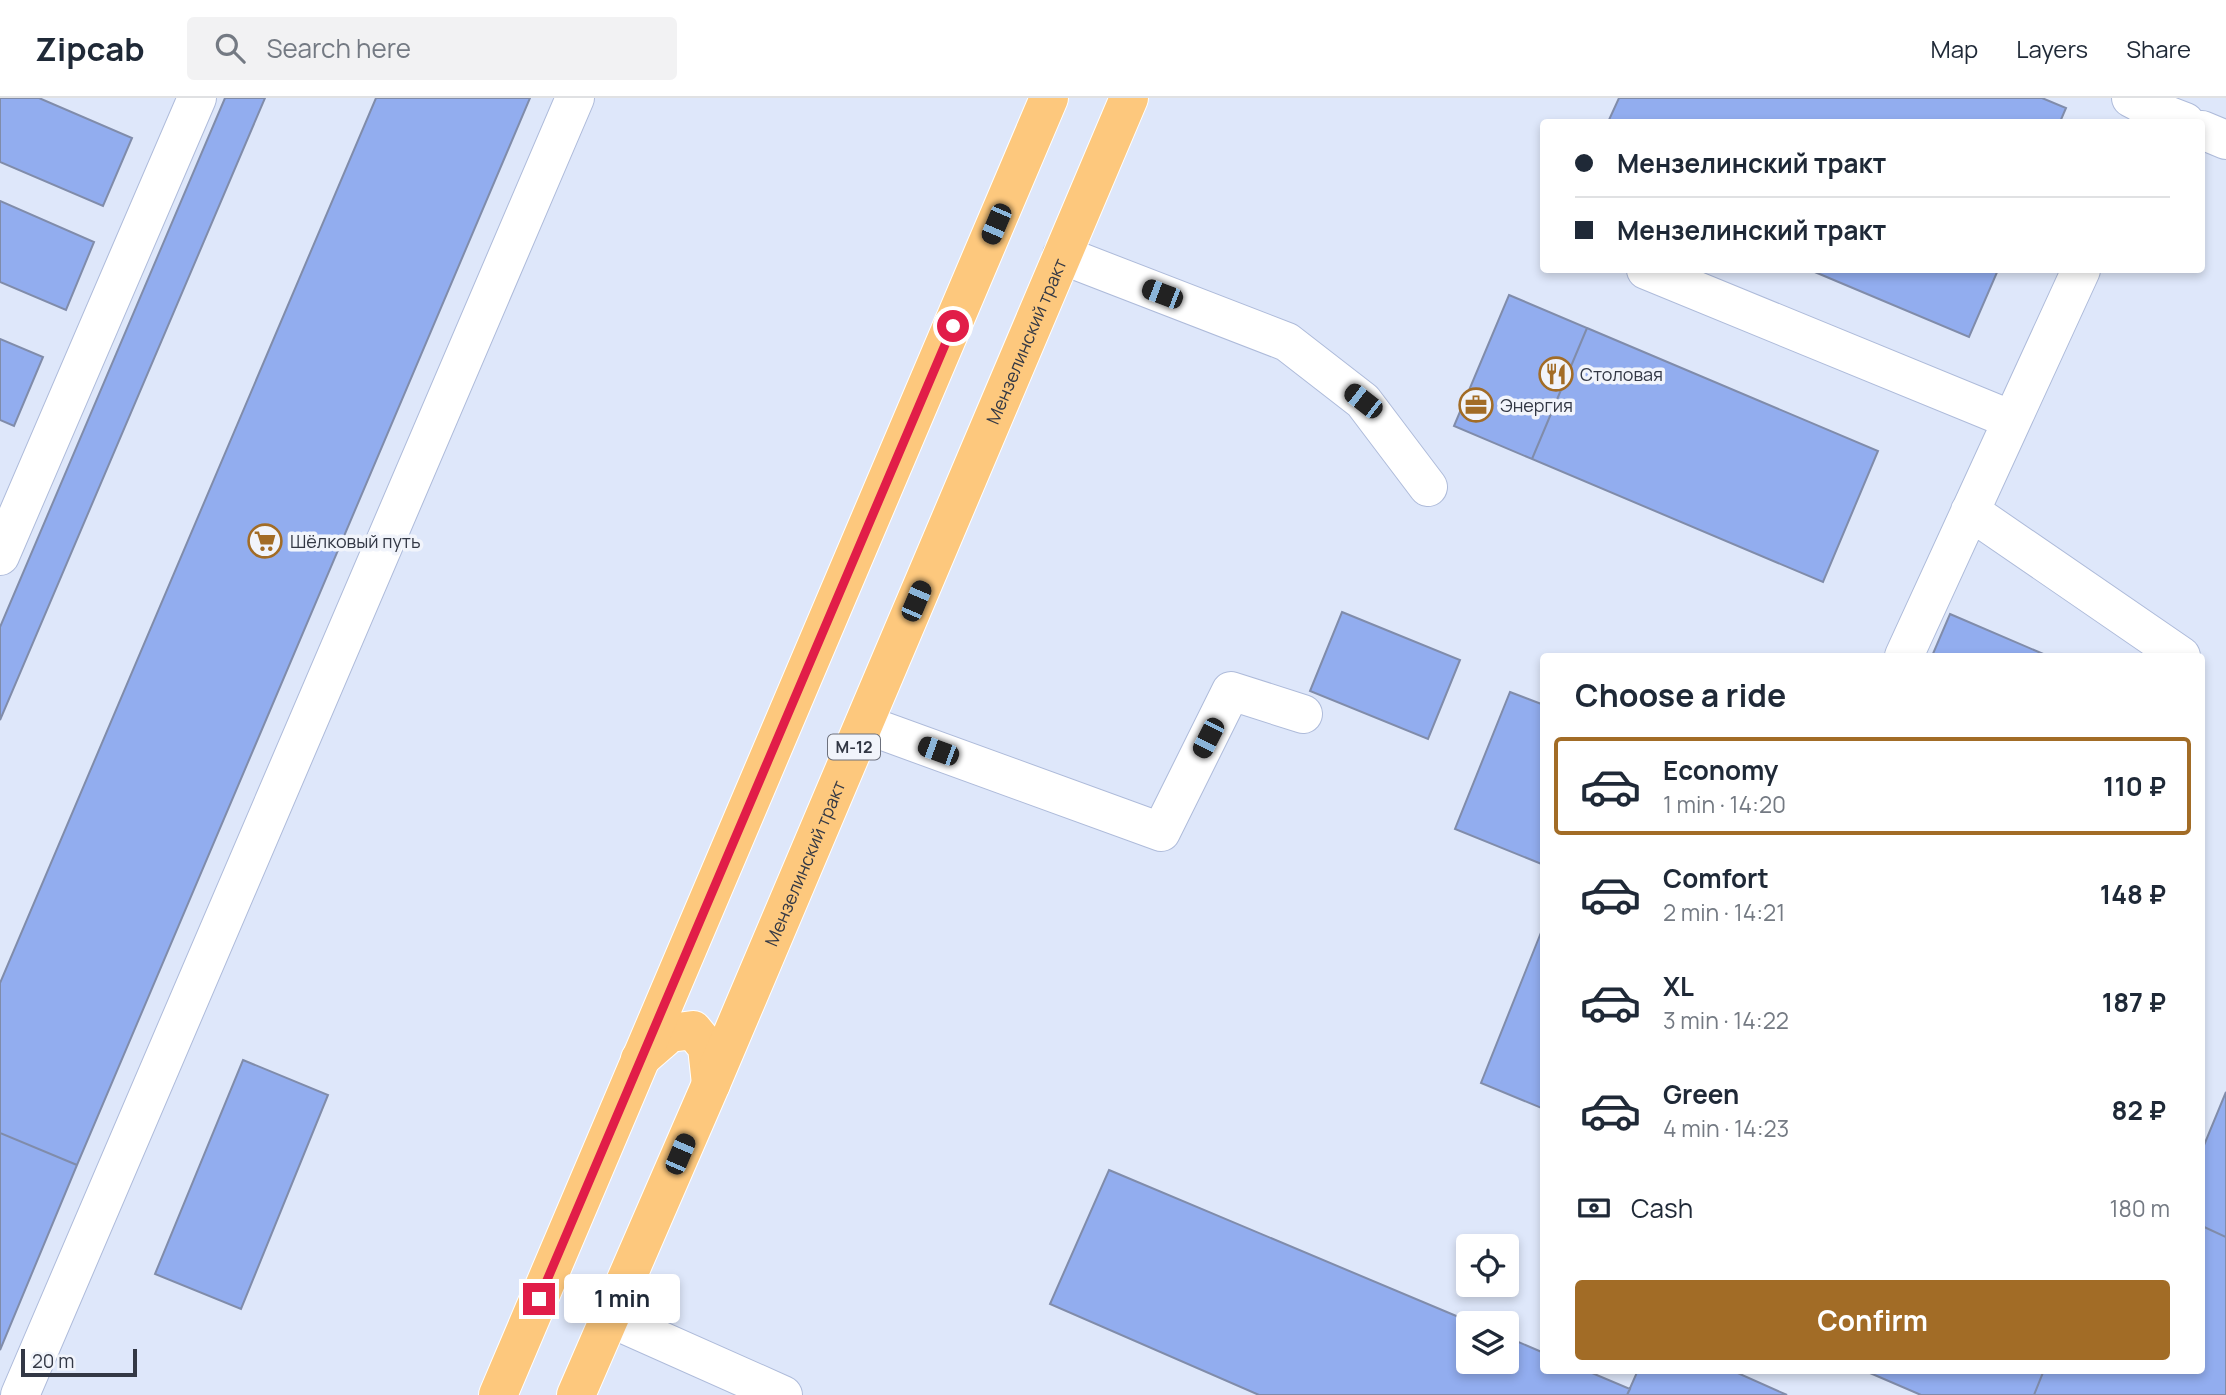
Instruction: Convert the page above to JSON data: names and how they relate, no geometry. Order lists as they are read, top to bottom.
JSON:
{
  "streets": {
    "main road": ["Мензелинский тракт", "М-12"]
  },
  "places": {
    "restaurant": ["Столовая"],
    "office": ["Энергия"],
    "supermarket": ["Шёлковый путь"]
  },
  "scale_bar": "20 m",
  "page": {
    "header": "Zipcab",
    "search": "Search here",
    "nav": ["Map", "Layers", "Share"],
    "banner": ["Мензелинский тракт", "Мензелинский тракт"],
    "heading": "Choose a ride",
    "list": [
      {
        "name": "Economy",
        "note": "1 min · 14:20",
        "value": "110 ₽"
      },
      {
        "name": "Comfort",
        "note": "2 min · 14:21",
        "value": "148 ₽"
      },
      {
        "name": "XL",
        "note": "3 min · 14:22",
        "value": "187 ₽"
      },
      {
        "name": "Green",
        "note": "4 min · 14:23",
        "value": "82 ₽"
      }
    ],
    "pay": ["Cash", "180 m"],
    "buttons": "Confirm",
    "bubble": "1 min",
    "scale": "20 m"
  }
}
